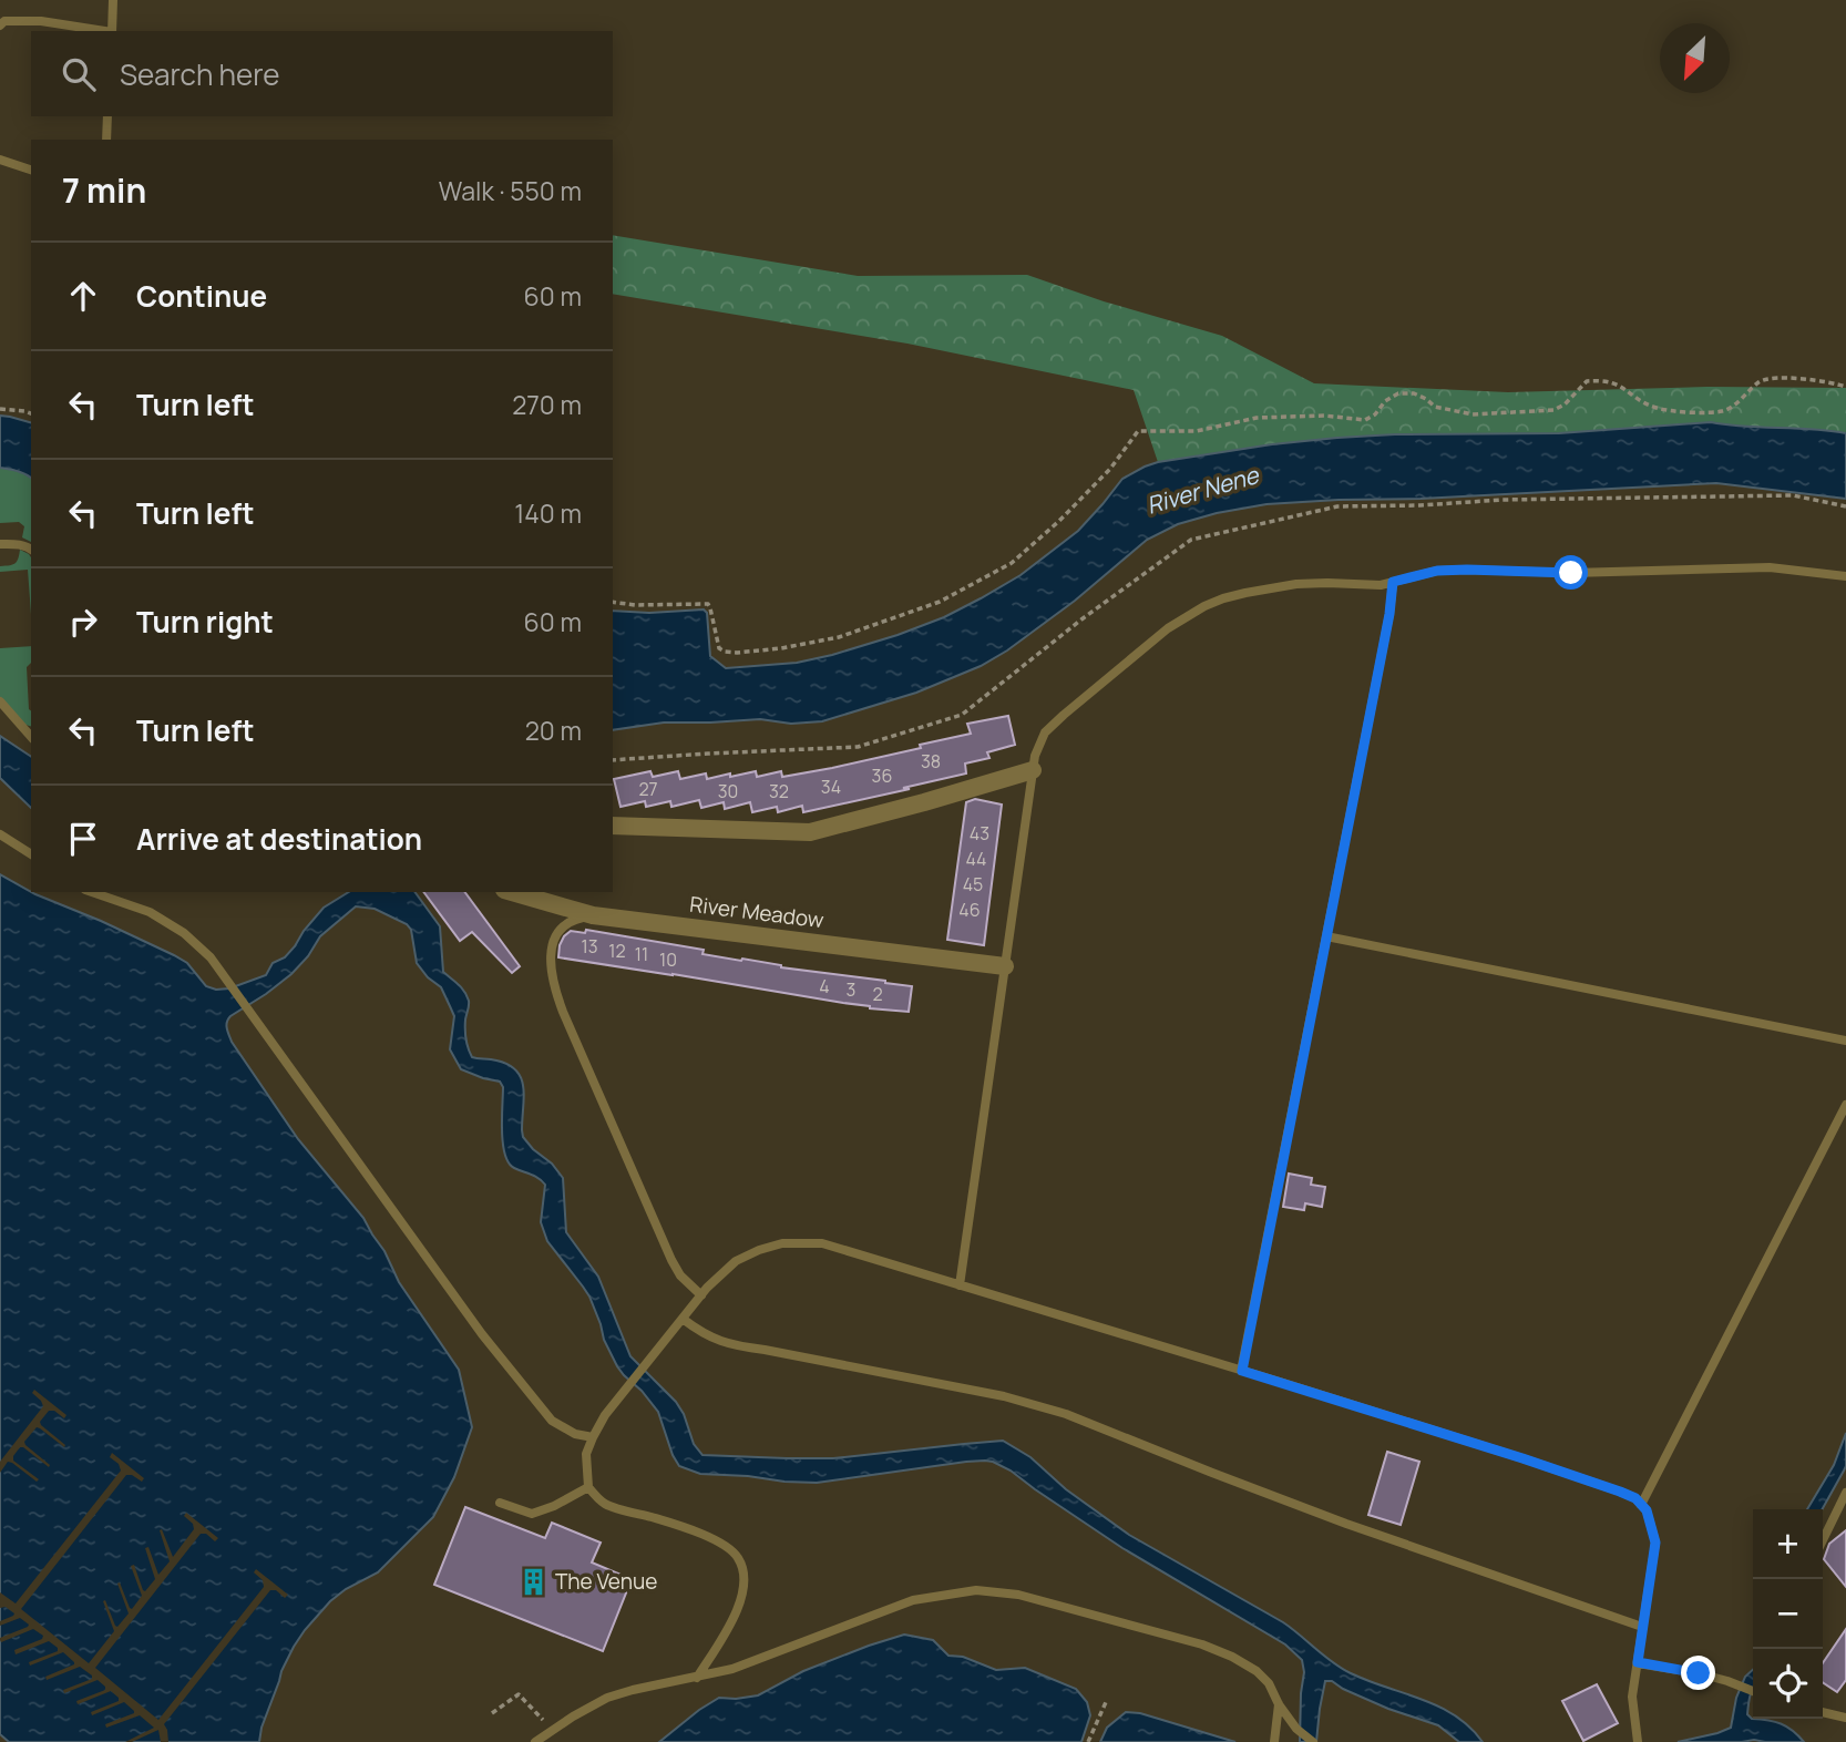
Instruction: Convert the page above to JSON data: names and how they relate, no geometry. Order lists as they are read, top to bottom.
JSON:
{
  "streets": {
    "street": ["River Meadow"]
  },
  "water": ["River Nene"],
  "places": {
    "building": ["The Venue"]
  },
  "house_numbers": [
    "38",
    "36",
    "34",
    "27",
    "30",
    "32",
    "43",
    "44",
    "45",
    "46",
    "13",
    "12",
    "11",
    "10",
    "4",
    "3",
    "2"
  ],
  "north": "bottom left",
  "page": {
    "search": "Search here",
    "heading": ["7 min", "Walk · 550 m"],
    "list": [
      ["Continue", "60 m"],
      ["Turn left", "270 m"],
      ["Turn left", "140 m"],
      ["Turn right", "60 m"],
      ["Turn left", "20 m"],
      "Arrive at destination"
    ],
    "map_buttons": ["+", "−"]
  }
}
